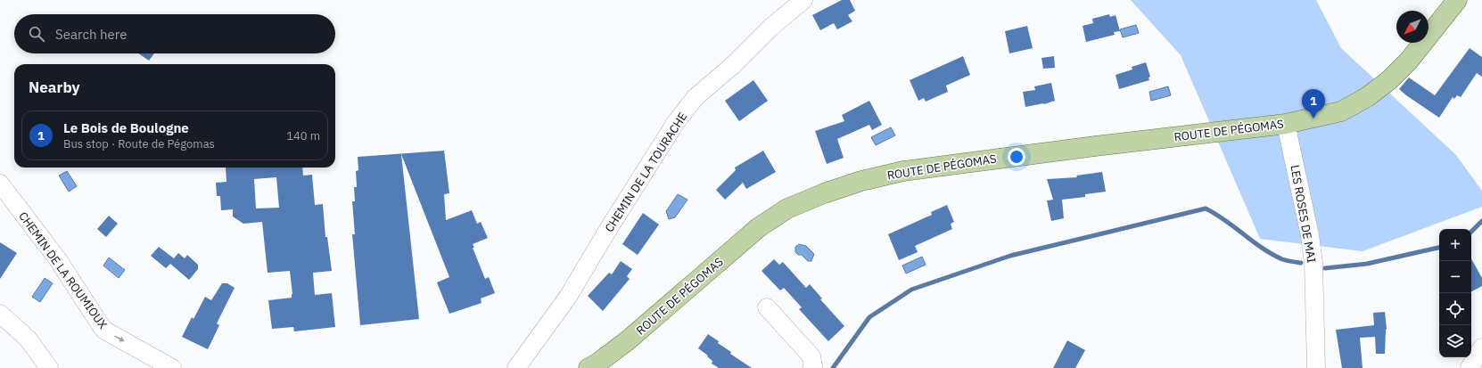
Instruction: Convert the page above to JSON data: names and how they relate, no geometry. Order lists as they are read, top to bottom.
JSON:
{
  "streets": {
    "main road": ["ROUTE DE PÉGOMAS"],
    "street": ["CHEMIN DE LA TOURACHE", "LES ROSES DE MAI", "CHEMIN DE LA ROUMIOUX"]
  },
  "crossings": [
    ["ROUTE DE PÉGOMAS", "LES ROSES DE MAI"]
  ],
  "one_way": ["CHEMIN DE LA ROUMIOUX"],
  "north": "bottom left",
  "page": {
    "search": "Search here",
    "heading": "Nearby",
    "pins": "1",
    "list": [
      {
        "mark": "1",
        "name": "Le Bois de Boulogne",
        "note": "Bus stop · Route de Pégomas",
        "value": "140 m"
      }
    ],
    "map_buttons": ["+", "−"]
  }
}
